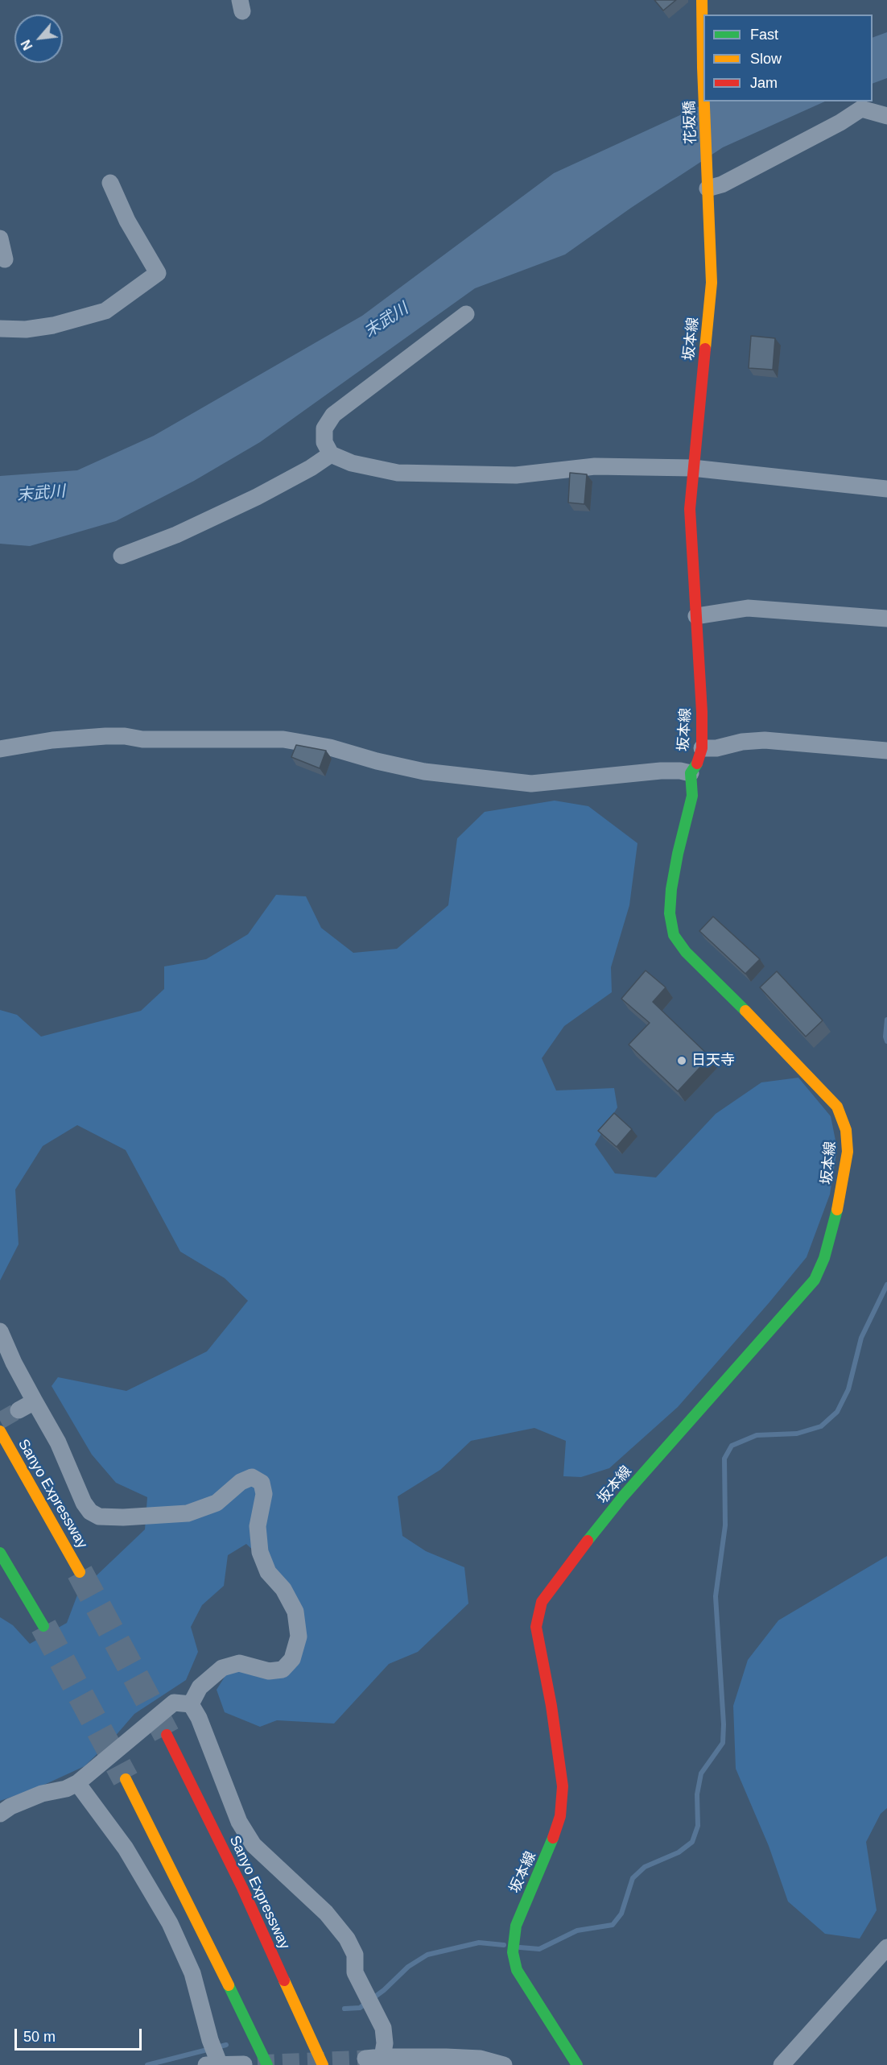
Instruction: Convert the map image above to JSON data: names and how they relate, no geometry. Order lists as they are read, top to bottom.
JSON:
{
  "streets": {
    "main road": ["花坂橋", "坂本線", "Sanyo Expressway"]
  },
  "crossings": [
    ["花坂橋", "坂本線"]
  ],
  "water": ["末武川"],
  "places": ["日天寺"],
  "legend": ["Fast", "Slow", "Jam"],
  "scale_bar": "50 m",
  "north": "bottom left"
}
